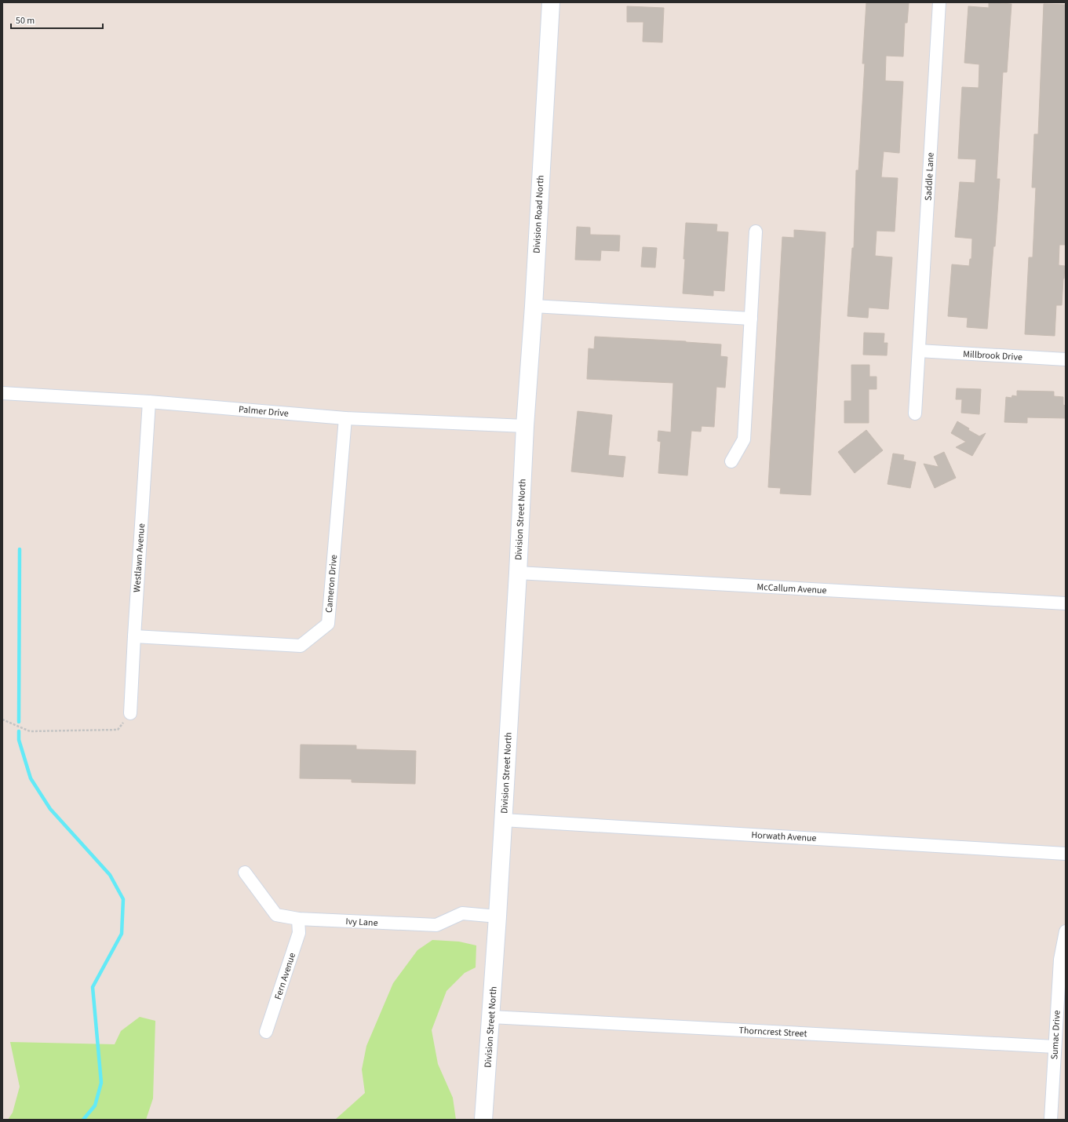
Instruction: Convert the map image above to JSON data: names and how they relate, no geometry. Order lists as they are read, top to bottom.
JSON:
{
  "streets": {
    "main road": ["Division Road North", "Division Street North"],
    "street": [
      "Saddle Lane",
      "Millbrook Drive",
      "Palmer Drive",
      "Westlawn Avenue",
      "Cameron Drive",
      "McCallum Avenue",
      "Horwath Avenue",
      "Ivy Lane",
      "Fern Avenue",
      "Thorncrest Street",
      "Sumac Drive"
    ]
  },
  "crossings": [
    ["Saddle Lane", "Millbrook Drive"],
    ["Division Road North", "Palmer Drive"],
    ["Division Road North", "Division Street North"],
    ["Palmer Drive", "Division Street North"],
    ["Palmer Drive", "Westlawn Avenue"],
    ["Palmer Drive", "Cameron Drive"],
    ["Division Street North", "McCallum Avenue"],
    ["Division Street North", "Horwath Avenue"],
    ["Division Street North", "Ivy Lane"],
    ["Division Street North", "Thorncrest Street"],
    ["Westlawn Avenue", "Cameron Drive"],
    ["Ivy Lane", "Fern Avenue"],
    ["Thorncrest Street", "Sumac Drive"]
  ],
  "scale_bar": "50 m"
}
